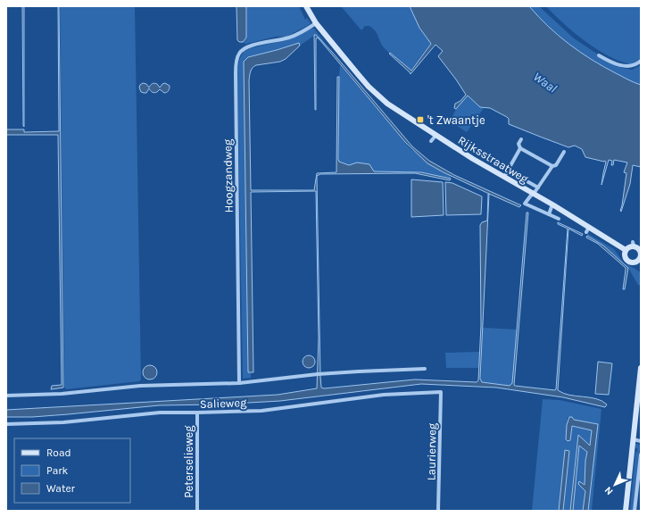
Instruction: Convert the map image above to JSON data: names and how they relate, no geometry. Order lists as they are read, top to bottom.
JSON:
{
  "streets": {
    "street": [
      "Rijksstraatweg",
      "Hoogzandweg",
      "Salieweg",
      "Laurierweg",
      "Peterselieweg"
    ]
  },
  "crossings": [
    ["Rijksstraatweg", "Hoogzandweg"],
    ["Salieweg", "Laurierweg"],
    ["Salieweg", "Peterselieweg"]
  ],
  "water": ["Waal"],
  "places": {
    "transit": ["'t Zwaantje"]
  },
  "legend": ["Road", "Park", "Water"],
  "north": "bottom left"
}
